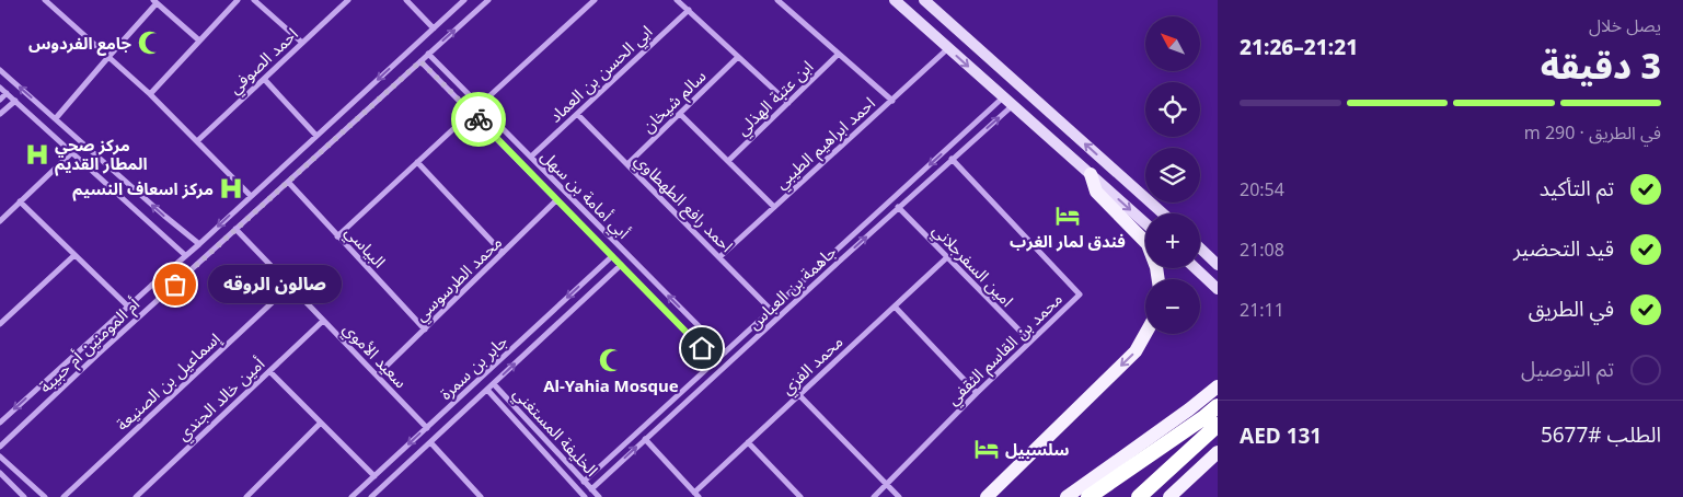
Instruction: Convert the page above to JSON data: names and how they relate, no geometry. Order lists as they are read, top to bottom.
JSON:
{
  "streets": {
    "street": [
      "احمد الصوفي",
      "ابي الحسن بن العماد",
      "ابن عتبة الهذلي",
      "سالم شيخان",
      "احمد ابراهيم الطيبي",
      "أبي أمامة بن سهل",
      "احمد رافع الطهطاوي",
      "البياسي",
      "امين السفرجلاني",
      "محمد الطرسوسي",
      "جاهمة بن العباس",
      "أم المومنين أم حبيبة",
      "محمد بن القاسم الثقفي",
      "سعيد الأموي",
      "محمد الفزي",
      "جابر بن سمرة",
      "إسماعيل بن الصنيعة",
      "أمين خالد الجندي",
      "الخليفة المستغني"
    ]
  },
  "crossings": [
    ["ابي الحسن بن العماد", "أبي أمامة بن سهل"],
    ["ابي الحسن بن العماد", "احمد رافع الطهطاوي"],
    ["سالم شيخان", "احمد رافع الطهطاوي"],
    ["احمد ابراهيم الطيبي", "احمد رافع الطهطاوي"],
    ["أبي أمامة بن سهل", "محمد الطرسوسي"],
    ["أبي أمامة بن سهل", "جاهمة بن العباس"],
    ["أبي أمامة بن سهل", "أم المومنين أم حبيبة"],
    ["أبي أمامة بن سهل", "جابر بن سمرة"],
    ["احمد رافع الطهطاوي", "جاهمة بن العباس"],
    ["البياسي", "محمد الطرسوسي"],
    ["البياسي", "أم المومنين أم حبيبة"],
    ["امين السفرجلاني", "جاهمة بن العباس"],
    ["امين السفرجلاني", "محمد بن القاسم الثقفي"],
    ["امين السفرجلاني", "محمد الفزي"],
    ["محمد الطرسوسي", "سعيد الأموي"],
    ["جاهمة بن العباس", "محمد بن القاسم الثقفي"],
    ["جاهمة بن العباس", "الخليفة المستغني"],
    ["أم المومنين أم حبيبة", "سعيد الأموي"],
    ["سعيد الأموي", "جابر بن سمرة"],
    ["سعيد الأموي", "إسماعيل بن الصنيعة"],
    ["سعيد الأموي", "أمين خالد الجندي"],
    ["جابر بن سمرة", "الخليفة المستغني"]
  ],
  "places": {
    "mosque": ["جامع الفردوس", "Al-Yahia Mosque"],
    "hospital": ["مركز صحي المطار القديم", "مركز اسعاف النسيم"],
    "hotel": ["فندق لمار الغرب", "سلسبيل"],
    "other": ["صالون الروقه"]
  },
  "north": "top left",
  "page": {
    "heading": ["3 دقيقة", "يصل خلال", "21:21–21:26"],
    "panel": ["الطلب #5677", "AED 131"],
    "map_buttons": ["+", "−"],
    "bar": "في الطريق · 290 m",
    "list": [
      ["تم التأكيد", "20:54"],
      ["قيد التحضير", "21:08"],
      ["في الطريق", "21:11"],
      "تم التوصيل"
    ],
    "bubble": "صالون الروقه"
  }
}
